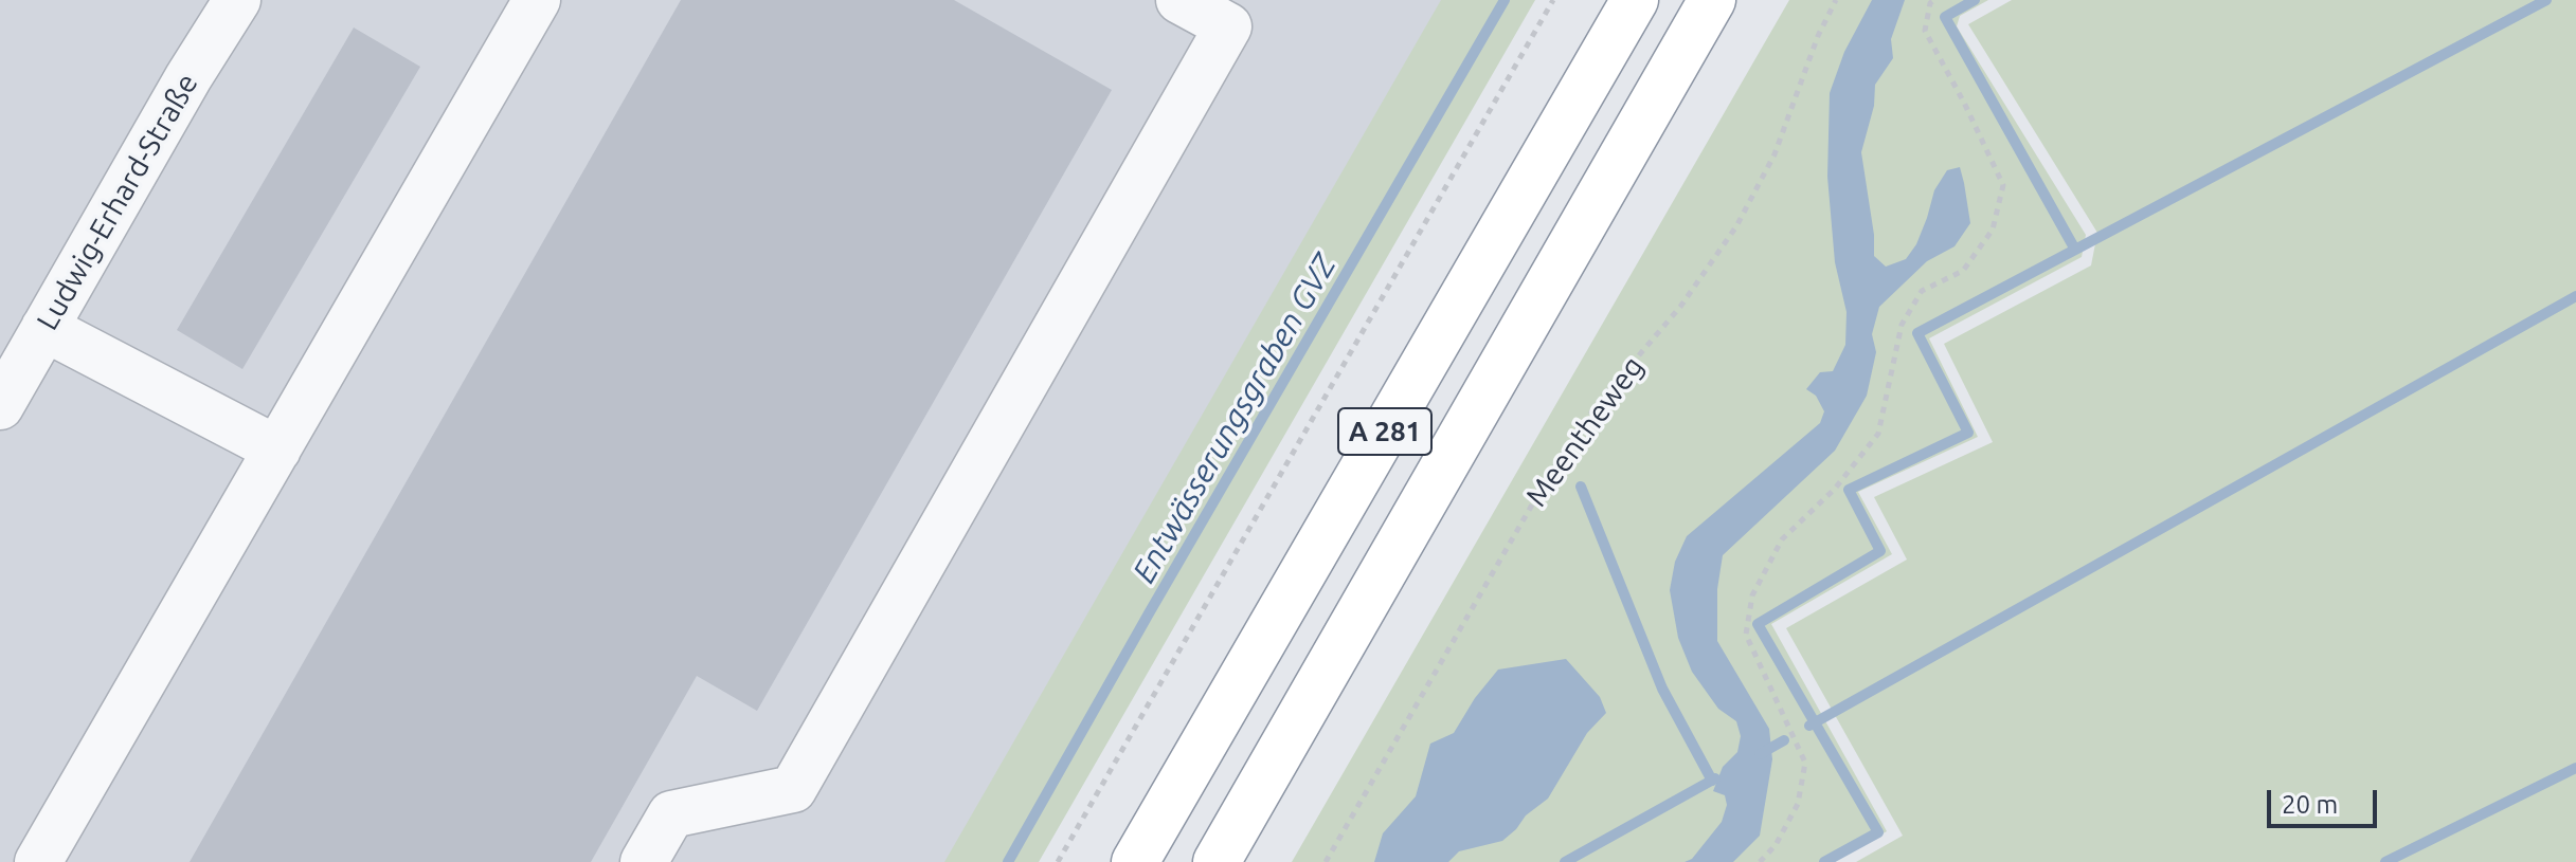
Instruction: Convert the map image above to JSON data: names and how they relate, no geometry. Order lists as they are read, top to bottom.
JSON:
{
  "streets": {
    "highway": ["A 281"],
    "street": ["Ludwig-Erhard-Straße"],
    "path": ["Meentheweg"]
  },
  "water": ["Entwässerungsgraben GVZ"],
  "scale_bar": "20 m"
}
